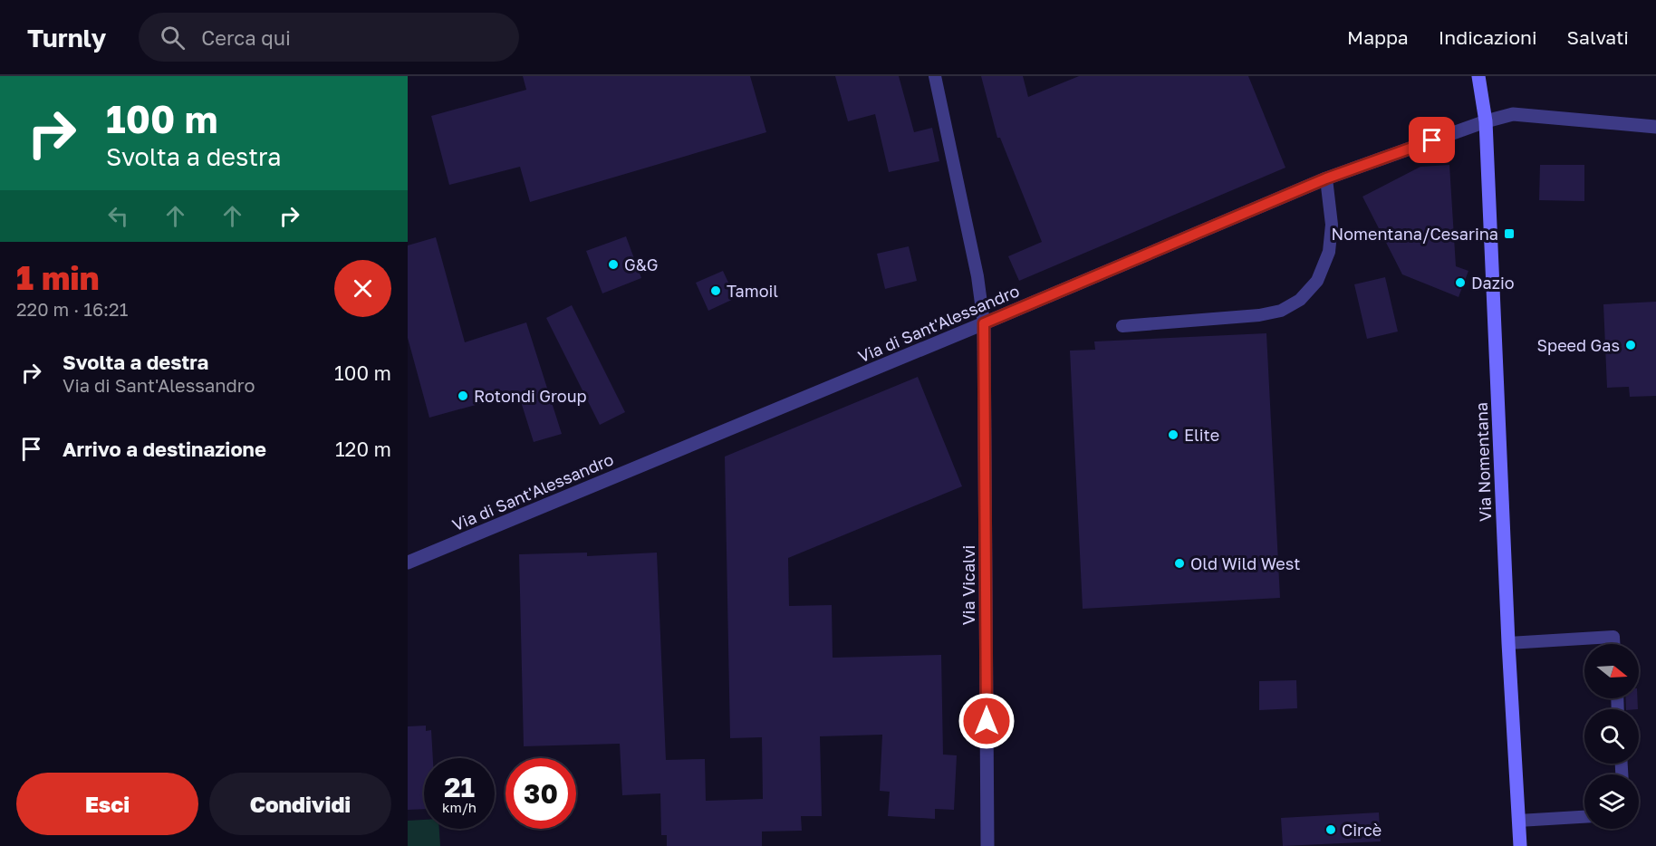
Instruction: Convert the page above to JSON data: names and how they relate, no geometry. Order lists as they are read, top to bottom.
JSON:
{
  "streets": {
    "main road": ["Via Nomentana"],
    "street": ["Via di Sant'Alessandro", "Via Vicalvi"]
  },
  "crossings": [
    ["Via di Sant'Alessandro", "Via Nomentana"],
    ["Via di Sant'Alessandro", "Via Vicalvi"]
  ],
  "places": {
    "transit": ["Nomentana/Cesarina"],
    "other": [
      "G&G",
      "Dazio",
      "Tamoil",
      "Speed Gas",
      "Rotondi Group",
      "Elite",
      "Old Wild West",
      "Circè"
    ]
  },
  "north": "right",
  "page": {
    "header": "Turnly",
    "search": "Cerca qui",
    "nav": ["Mappa", "Indicazioni", "Salvati"],
    "turn": ["100 m", "Svolta a destra"],
    "heading": ["1 min", "220 m · 16:21"],
    "list": [
      {
        "name": "Svolta a destra",
        "note": "Via di Sant'Alessandro",
        "value": "100 m"
      },
      {
        "name": "Arrivo a destinazione",
        "value": "120 m"
      }
    ],
    "speed": "21 km/h",
    "limit": "30",
    "buttons": ["Esci", "Condividi"]
  }
}
